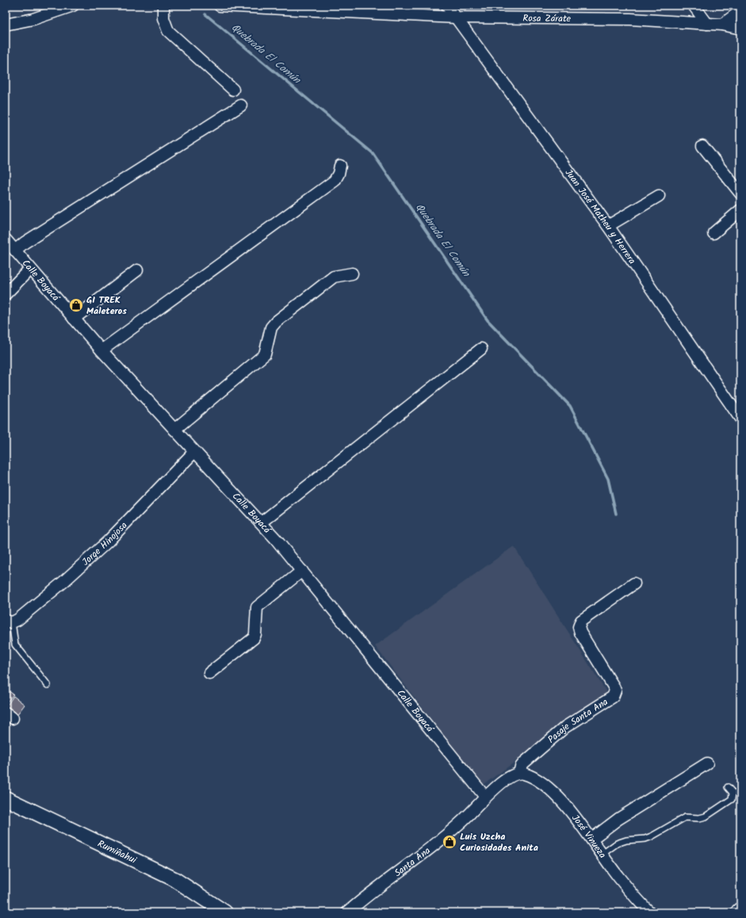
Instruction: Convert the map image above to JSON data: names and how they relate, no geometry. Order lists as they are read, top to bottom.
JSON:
{
  "streets": {
    "street": [
      "Rosa Zárate",
      "Juan José Matheu y Herrera",
      "Calle Boyacá",
      "Jorge Hinojosa",
      "Pasaje Santa Ana",
      "José Vinueza",
      "Rumiñahui",
      "Santa Ana"
    ]
  },
  "crossings": [
    ["Rosa Zárate", "Juan José Matheu y Herrera"],
    ["Calle Boyacá", "Jorge Hinojosa"],
    ["Calle Boyacá", "Santa Ana"],
    ["Pasaje Santa Ana", "José Vinueza"],
    ["Pasaje Santa Ana", "Santa Ana"],
    ["José Vinueza", "Santa Ana"]
  ],
  "water": ["Quebrada El Común"],
  "places": {
    "shop": ["GI TREK Maleteros", "Luis Uzcha Curiosidades Anita"]
  }
}
